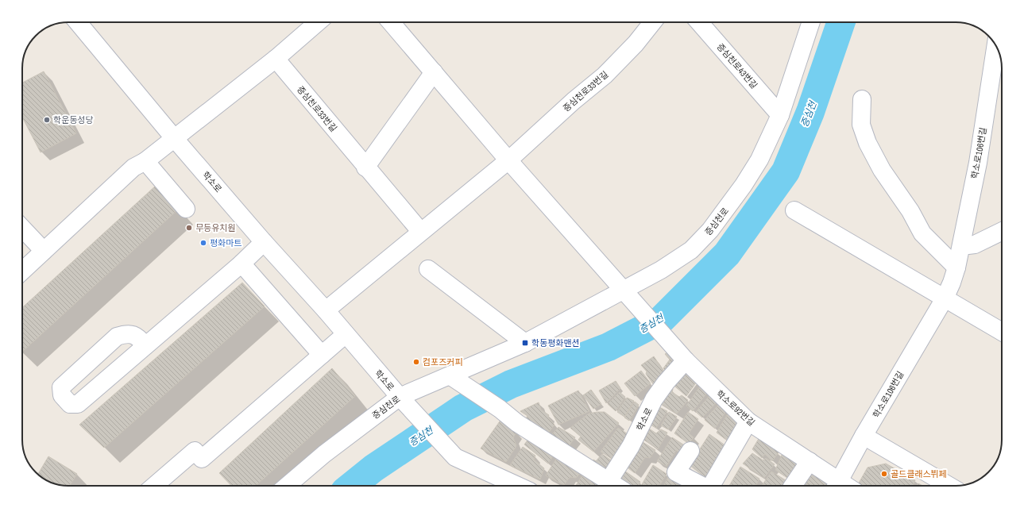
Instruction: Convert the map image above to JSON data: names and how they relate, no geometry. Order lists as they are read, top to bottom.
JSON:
{
  "streets": {
    "street": [
      "증심천로43번길",
      "증심천로33번길",
      "학소로106번길",
      "학소로",
      "증심천로",
      "학소로92번길"
    ]
  },
  "crossings": [
    ["증심천로43번길", "증심천로"],
    ["학소로", "증심천로"],
    ["학소로", "학소로92번길"],
    ["증심천로", "학소로92번길"]
  ],
  "water": ["증심천"],
  "places": {
    "other": [
      "학운동성당",
      "무등유치원",
      "평화마트",
      "컴포즈커피",
      "골드클래스뷔페"
    ],
    "transit": ["학동평화맨션"]
  }
}
